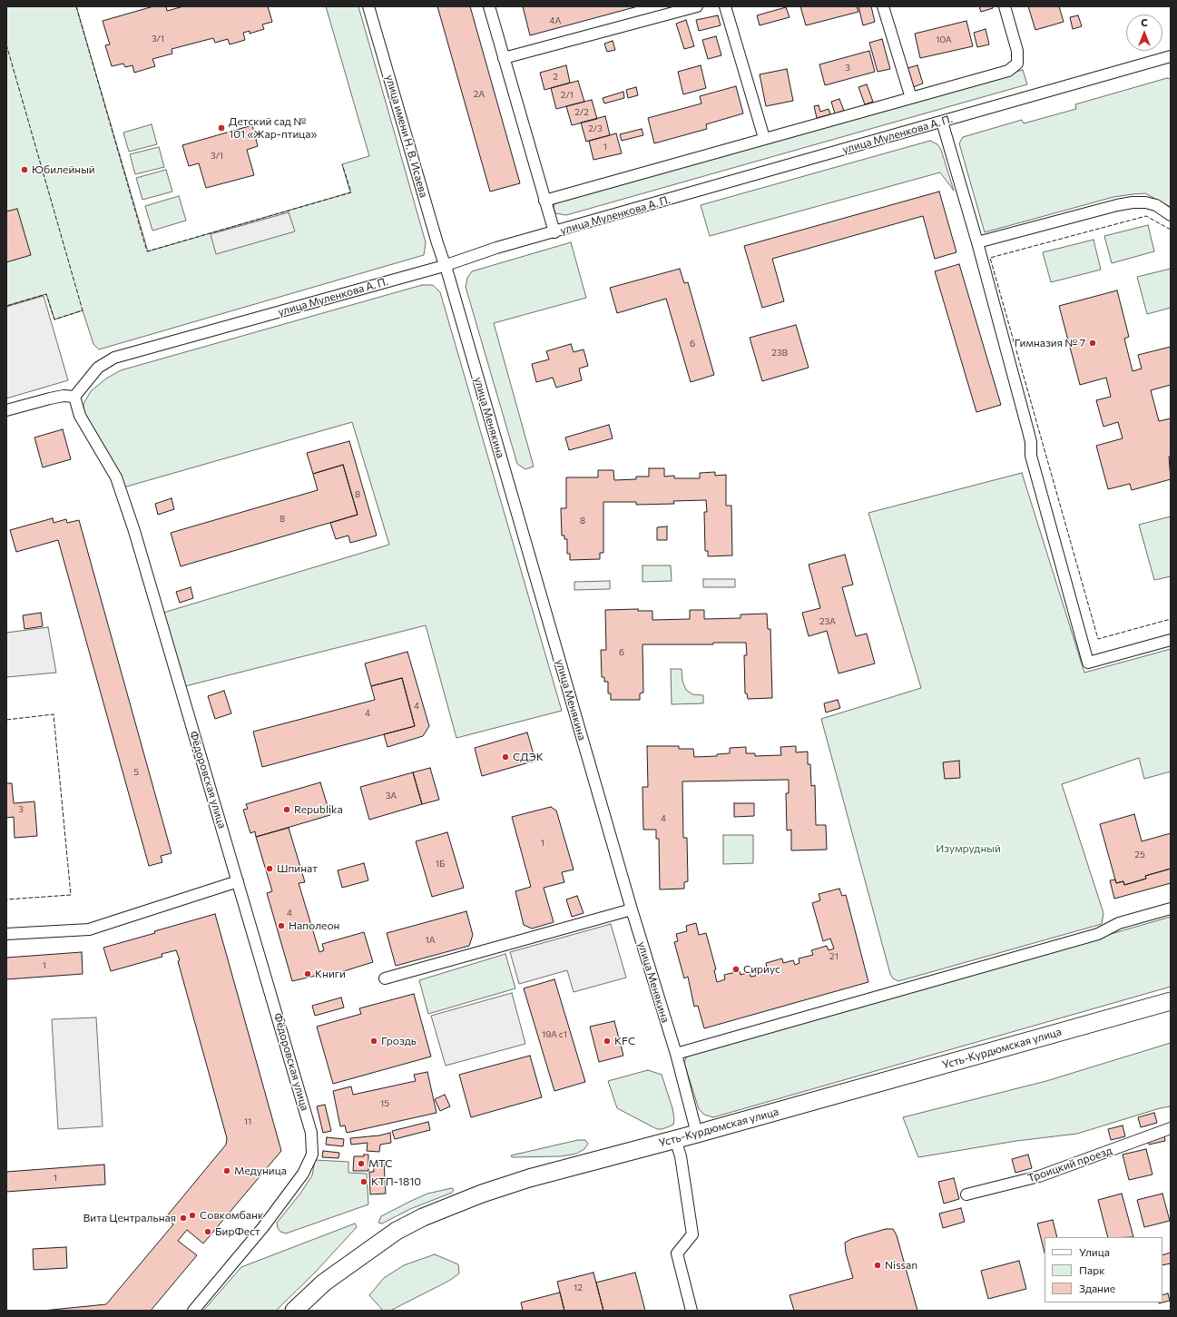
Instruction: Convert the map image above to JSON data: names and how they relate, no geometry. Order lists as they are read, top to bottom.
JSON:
{
  "streets": {
    "main road": ["Усть-Курдюмская улица"],
    "street": [
      "улица Муленкова А. П.",
      "улица имени Н. В. Исаева",
      "улица Менякина",
      "Фёдоровская улица",
      "Троицкий проезд"
    ]
  },
  "crossings": [
    ["улица Муленкова А. П.", "улица имени Н. В. Исаева"],
    ["улица Муленкова А. П.", "улица Менякина"],
    ["улица Муленкова А. П.", "Фёдоровская улица"],
    ["улица имени Н. В. Исаева", "улица Менякина"],
    ["улица Менякина", "Усть-Курдюмская улица"]
  ],
  "parks": ["Изумрудный"],
  "places": [
    "Детский сад № 101 «Жар-птица»",
    "Юбилейный",
    "Гимназия № 7",
    "СДЭК",
    "Republika",
    "Шпинат",
    "Наполеон",
    "Сириус",
    "Книги",
    "Гроздь",
    "KFC",
    "МТС",
    "Медуница",
    "КТП-1810",
    "Совкомбанк",
    "Вита Центральная",
    "БирФест",
    "Nissan"
  ],
  "house_numbers": [
    "4А",
    "3/1",
    "10А",
    "3",
    "2",
    "2А",
    "2/1",
    "2/2",
    "2/3",
    "1",
    "3/1",
    "6",
    "23В",
    "8",
    "8",
    "8",
    "23А",
    "6",
    "4",
    "4",
    "5",
    "3А",
    "3",
    "4",
    "1",
    "25",
    "1Б",
    "4",
    "1А",
    "21",
    "1",
    "19А с1",
    "15",
    "11",
    "1",
    "12"
  ],
  "legend": ["Улица", "Парк", "Здание"],
  "north": "top"
}
